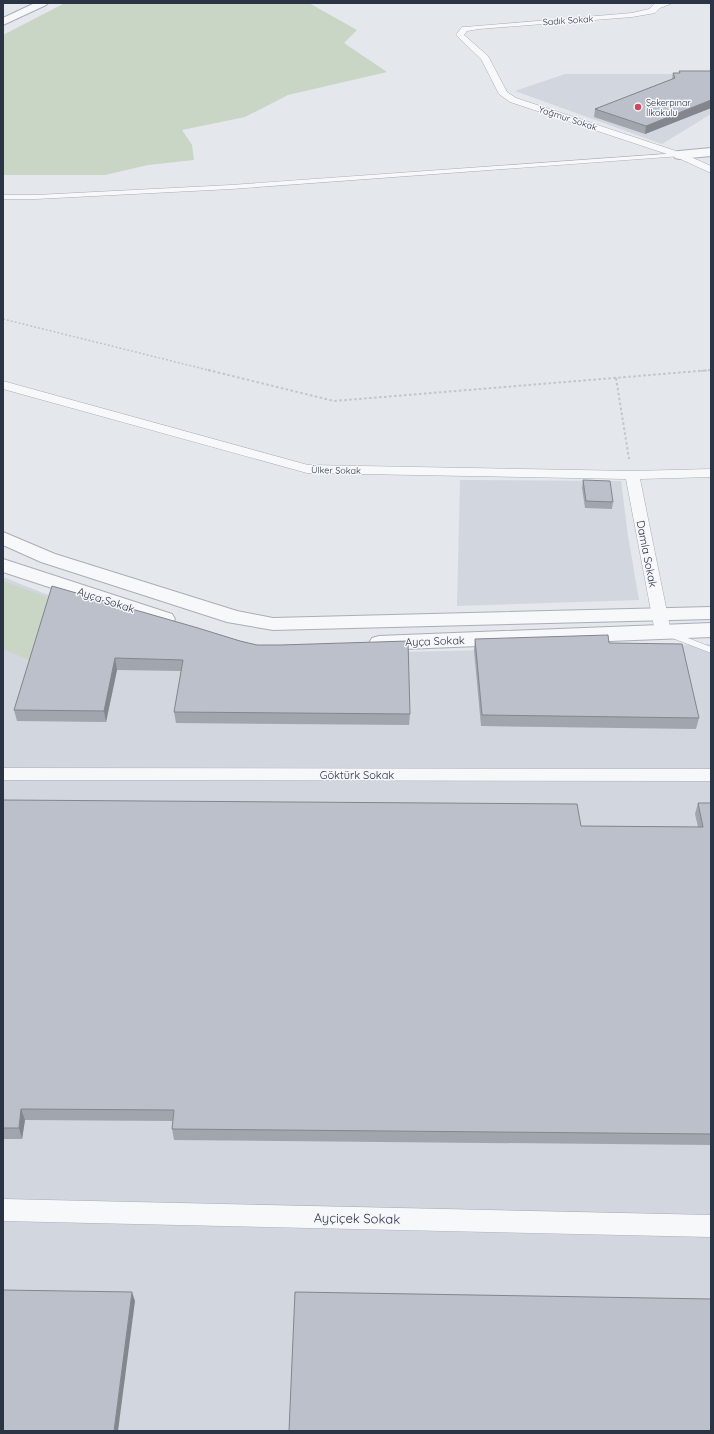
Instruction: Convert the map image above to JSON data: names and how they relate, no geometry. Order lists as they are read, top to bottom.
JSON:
{
  "streets": {
    "street": [
      "Sadık Sokak",
      "Yağmur Sokak",
      "Ülker Sokak",
      "Damla Sokak",
      "Ayça Sokak",
      "Göktürk Sokak",
      "Ayçiçek Sokak"
    ]
  },
  "crossings": [
    ["Sadık Sokak", "Yağmur Sokak"],
    ["Ülker Sokak", "Damla Sokak"],
    ["Damla Sokak", "Ayça Sokak"]
  ],
  "places": ["Şekerpınar İlkokulu"]
}
